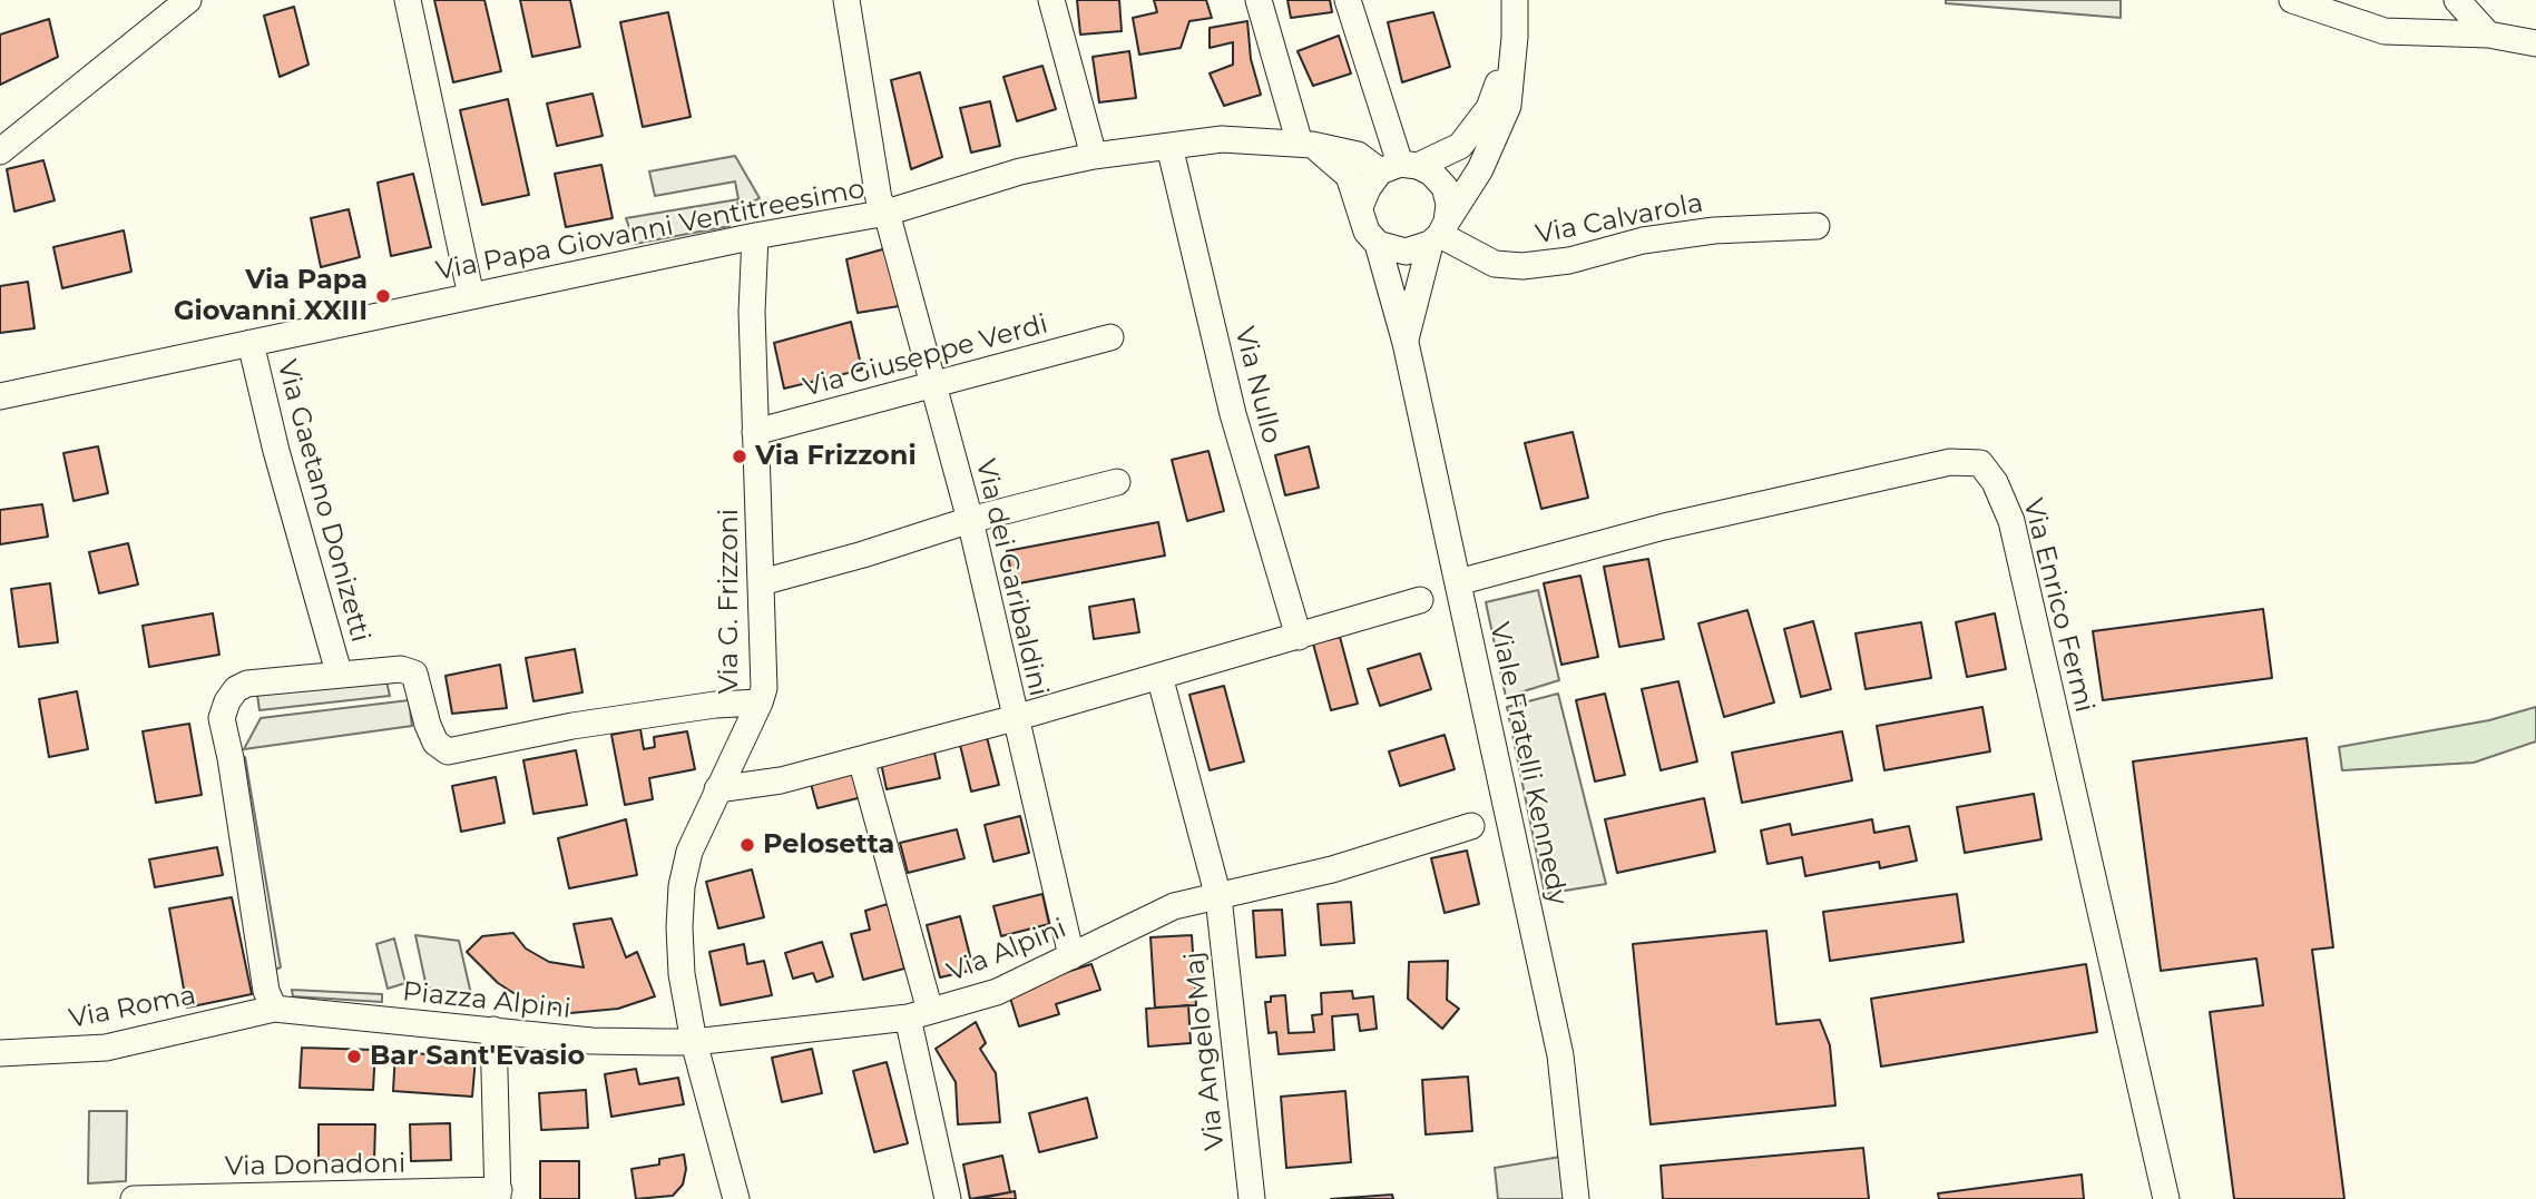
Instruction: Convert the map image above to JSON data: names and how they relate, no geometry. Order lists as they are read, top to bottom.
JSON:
{
  "streets": {
    "street": [
      "Via Calvarola",
      "Via Papa Giovanni Ventitreesimo",
      "Via Giuseppe Verdi",
      "Via Nullo",
      "Via Gaetano Donizetti",
      "Via dei Garibaldini",
      "Via G. Frizzoni",
      "Via Enrico Fermi",
      "Viale Fratelli Kennedy",
      "Via Alpini",
      "Piazza Alpini",
      "Via Roma",
      "Via Angelo Maj",
      "Via Donadoni"
    ]
  },
  "crossings": [
    ["Via Calvarola", "Via Papa Giovanni Ventitreesimo"],
    ["Via Calvarola", "Viale Fratelli Kennedy"],
    ["Via Papa Giovanni Ventitreesimo", "Via Nullo"],
    ["Via Papa Giovanni Ventitreesimo", "Via Gaetano Donizetti"],
    ["Via Papa Giovanni Ventitreesimo", "Via dei Garibaldini"],
    ["Via Papa Giovanni Ventitreesimo", "Via G. Frizzoni"],
    ["Via Papa Giovanni Ventitreesimo", "Viale Fratelli Kennedy"],
    ["Via Giuseppe Verdi", "Via dei Garibaldini"],
    ["Via Giuseppe Verdi", "Via G. Frizzoni"],
    ["Via dei Garibaldini", "Via Alpini"],
    ["Via G. Frizzoni", "Via Alpini"],
    ["Via G. Frizzoni", "Piazza Alpini"],
    ["Via Enrico Fermi", "Viale Fratelli Kennedy"],
    ["Via Alpini", "Piazza Alpini"],
    ["Via Alpini", "Via Angelo Maj"],
    ["Piazza Alpini", "Via Roma"]
  ],
  "places": [
    "Via Papa Giovanni XXIII",
    "Via Frizzoni",
    "Pelosetta",
    "Bar Sant'Evasio"
  ]
}
